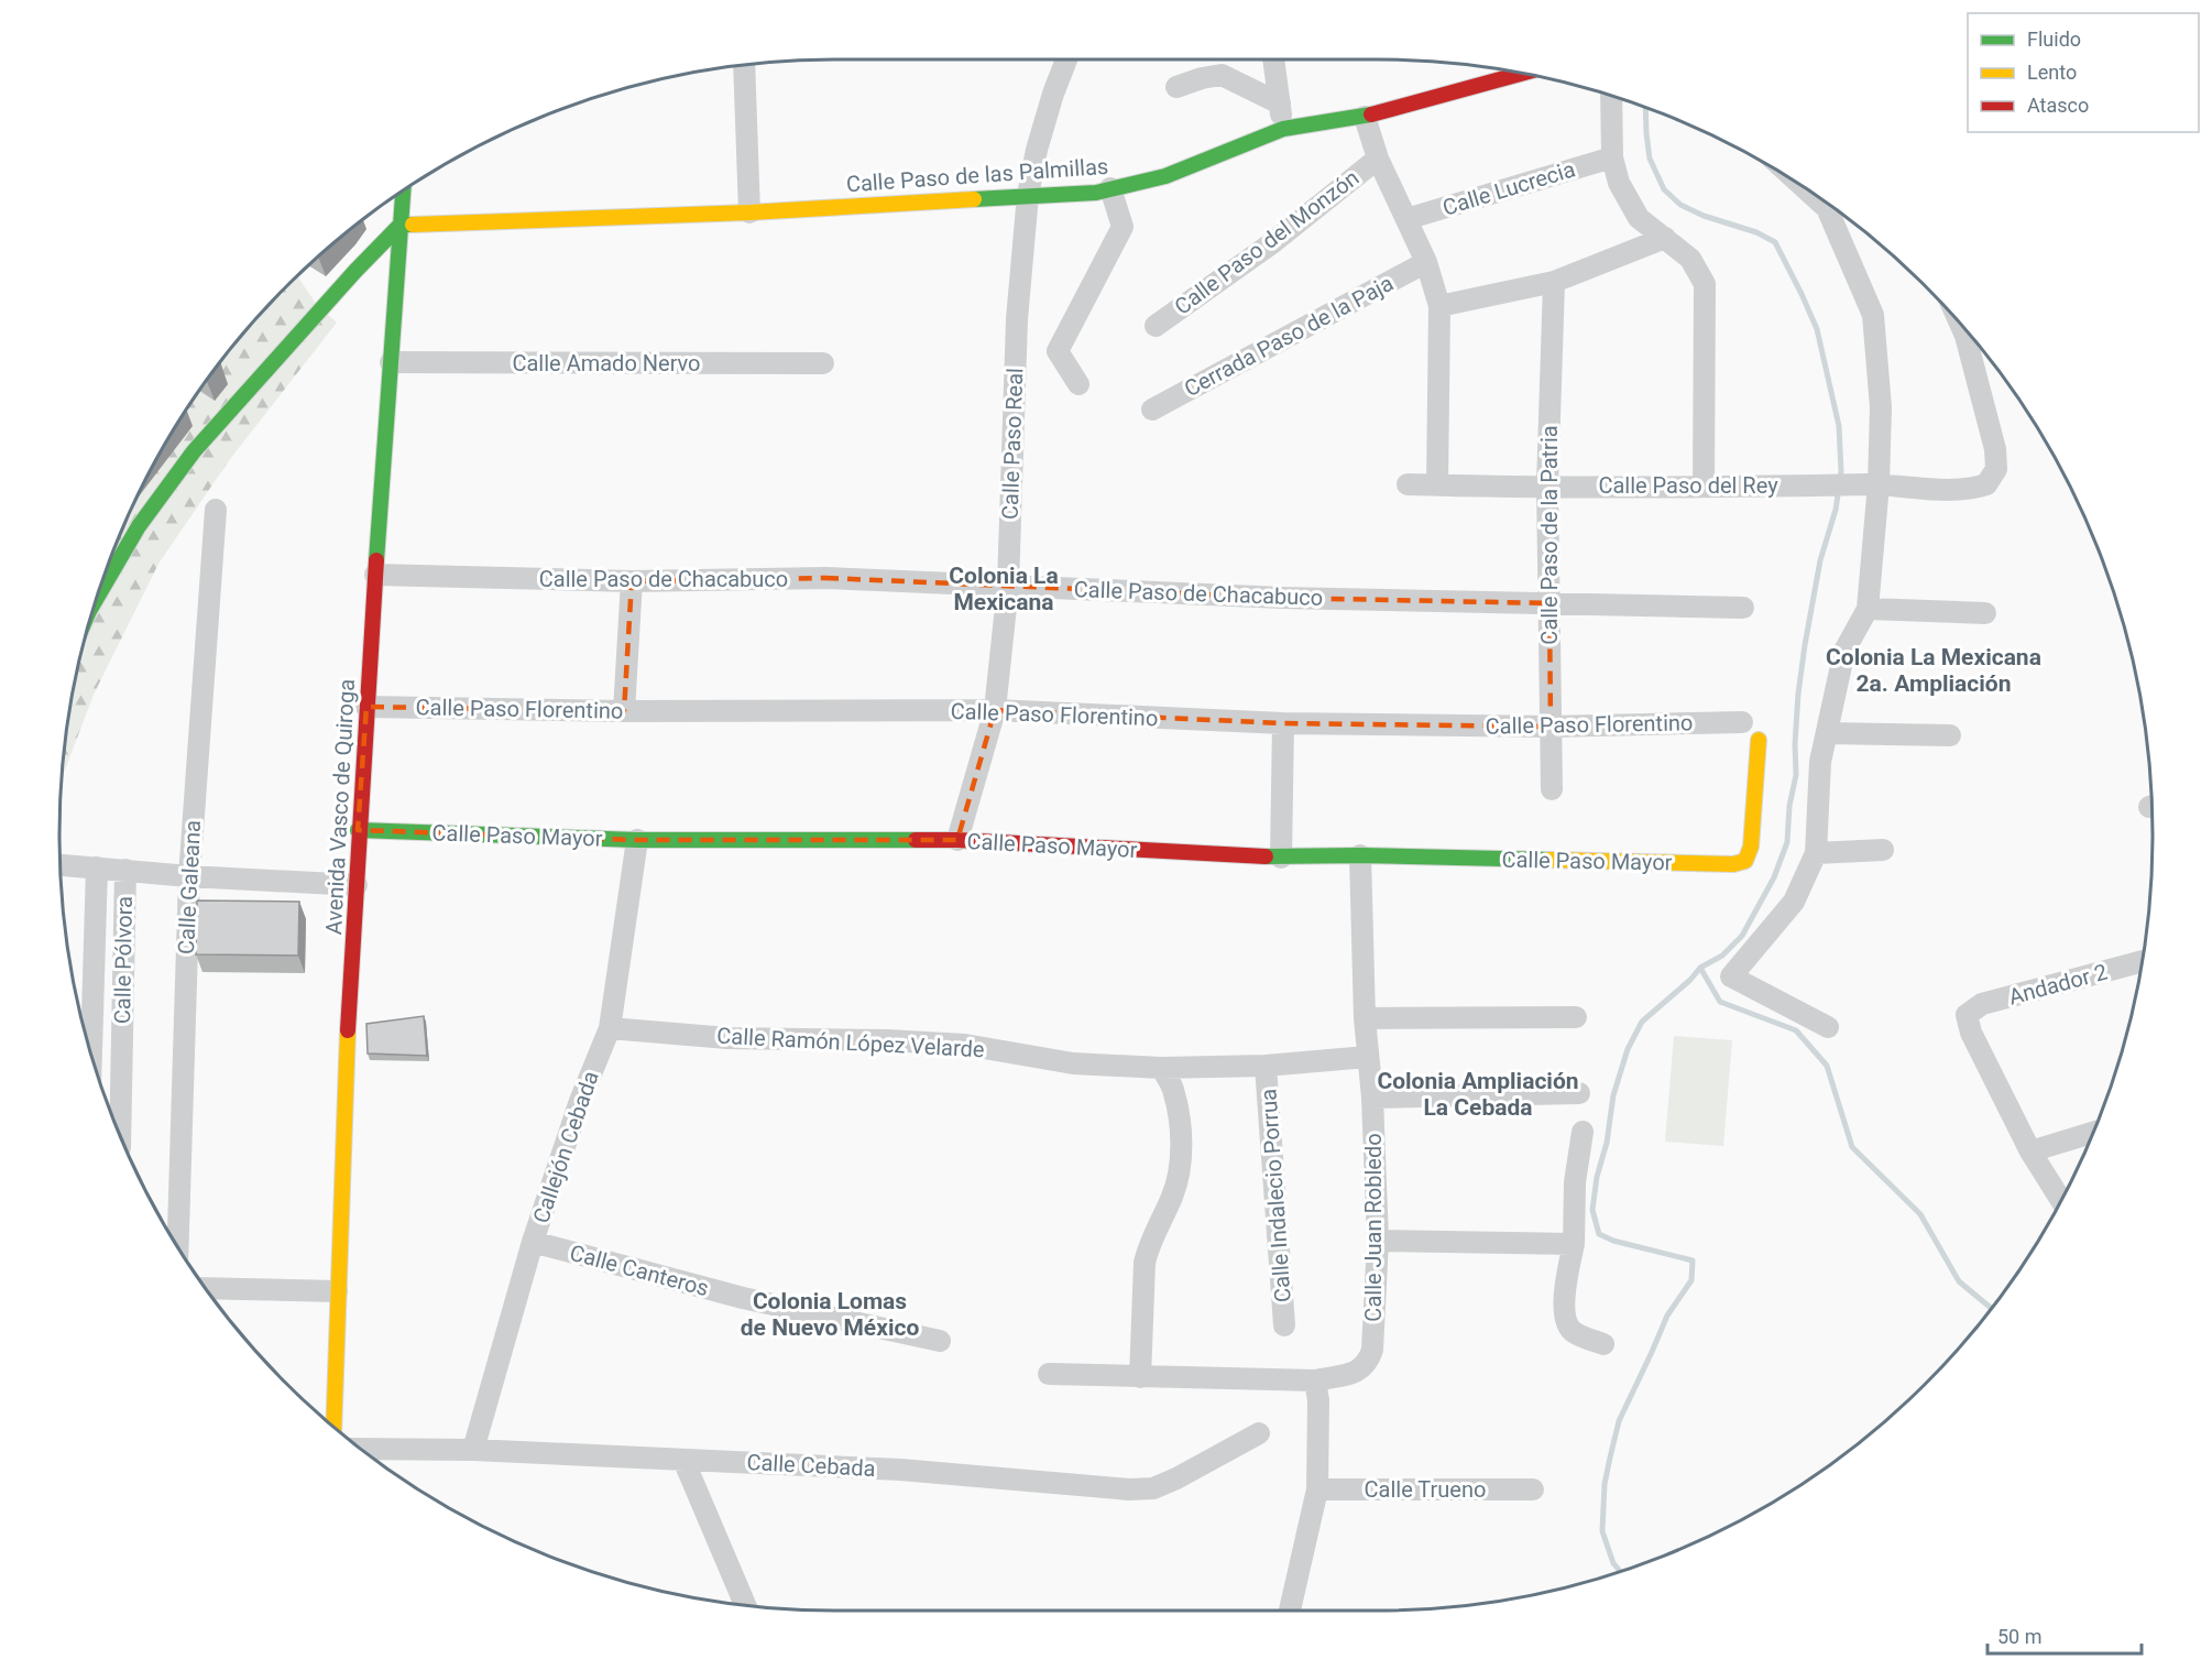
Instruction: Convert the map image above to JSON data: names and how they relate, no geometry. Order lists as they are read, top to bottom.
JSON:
{
  "streets": {
    "street": [
      "Calle Paso de las Palmillas",
      "Calle Lucrecia",
      "Calle Paso del Monzón",
      "Cerrada Paso de la Paja",
      "Calle Amado Nervo",
      "Calle Paso Real",
      "Calle Paso del Rey",
      "Calle Paso de la Patria",
      "Calle Paso de Chacabuco",
      "Calle Paso Florentino",
      "Avenida Vasco de Quiroga",
      "Calle Paso Mayor",
      "Calle Galeana",
      "Calle Pólvora",
      "Andador 2",
      "Calle Ramón López Velarde",
      "Callejón Cebada",
      "Calle Indalecio Porrua",
      "Calle Juan Robledo",
      "Calle Canteros",
      "Calle Cebada",
      "Calle Trueno"
    ]
  },
  "crossings": [
    ["Calle Paso de las Palmillas", "Calle Paso Real"],
    ["Calle Paso de las Palmillas", "Avenida Vasco de Quiroga"],
    ["Calle Amado Nervo", "Avenida Vasco de Quiroga"],
    ["Calle Paso Real", "Calle Paso de Chacabuco"],
    ["Calle Paso Real", "Calle Paso Florentino"],
    ["Calle Paso Real", "Calle Paso Mayor"],
    ["Calle Paso del Rey", "Calle Paso de la Patria"],
    ["Calle Paso de la Patria", "Calle Paso de Chacabuco"],
    ["Calle Paso de la Patria", "Calle Paso Florentino"],
    ["Calle Paso de Chacabuco", "Avenida Vasco de Quiroga"],
    ["Calle Paso Florentino", "Avenida Vasco de Quiroga"],
    ["Avenida Vasco de Quiroga", "Calle Paso Mayor"],
    ["Calle Paso Mayor", "Callejón Cebada"],
    ["Calle Paso Mayor", "Calle Juan Robledo"],
    ["Calle Ramón López Velarde", "Callejón Cebada"],
    ["Calle Ramón López Velarde", "Calle Indalecio Porrua"],
    ["Calle Ramón López Velarde", "Calle Juan Robledo"],
    ["Callejón Cebada", "Calle Canteros"],
    ["Callejón Cebada", "Calle Cebada"]
  ],
  "districts": [
    "Colonia La Mexicana",
    "Colonia La Mexicana 2a. Ampliación",
    "Colonia Ampliación La Cebada",
    "Colonia Lomas de Nuevo México"
  ],
  "legend": ["Fluido", "Lento", "Atasco"],
  "scale_bar": "50 m"
}
